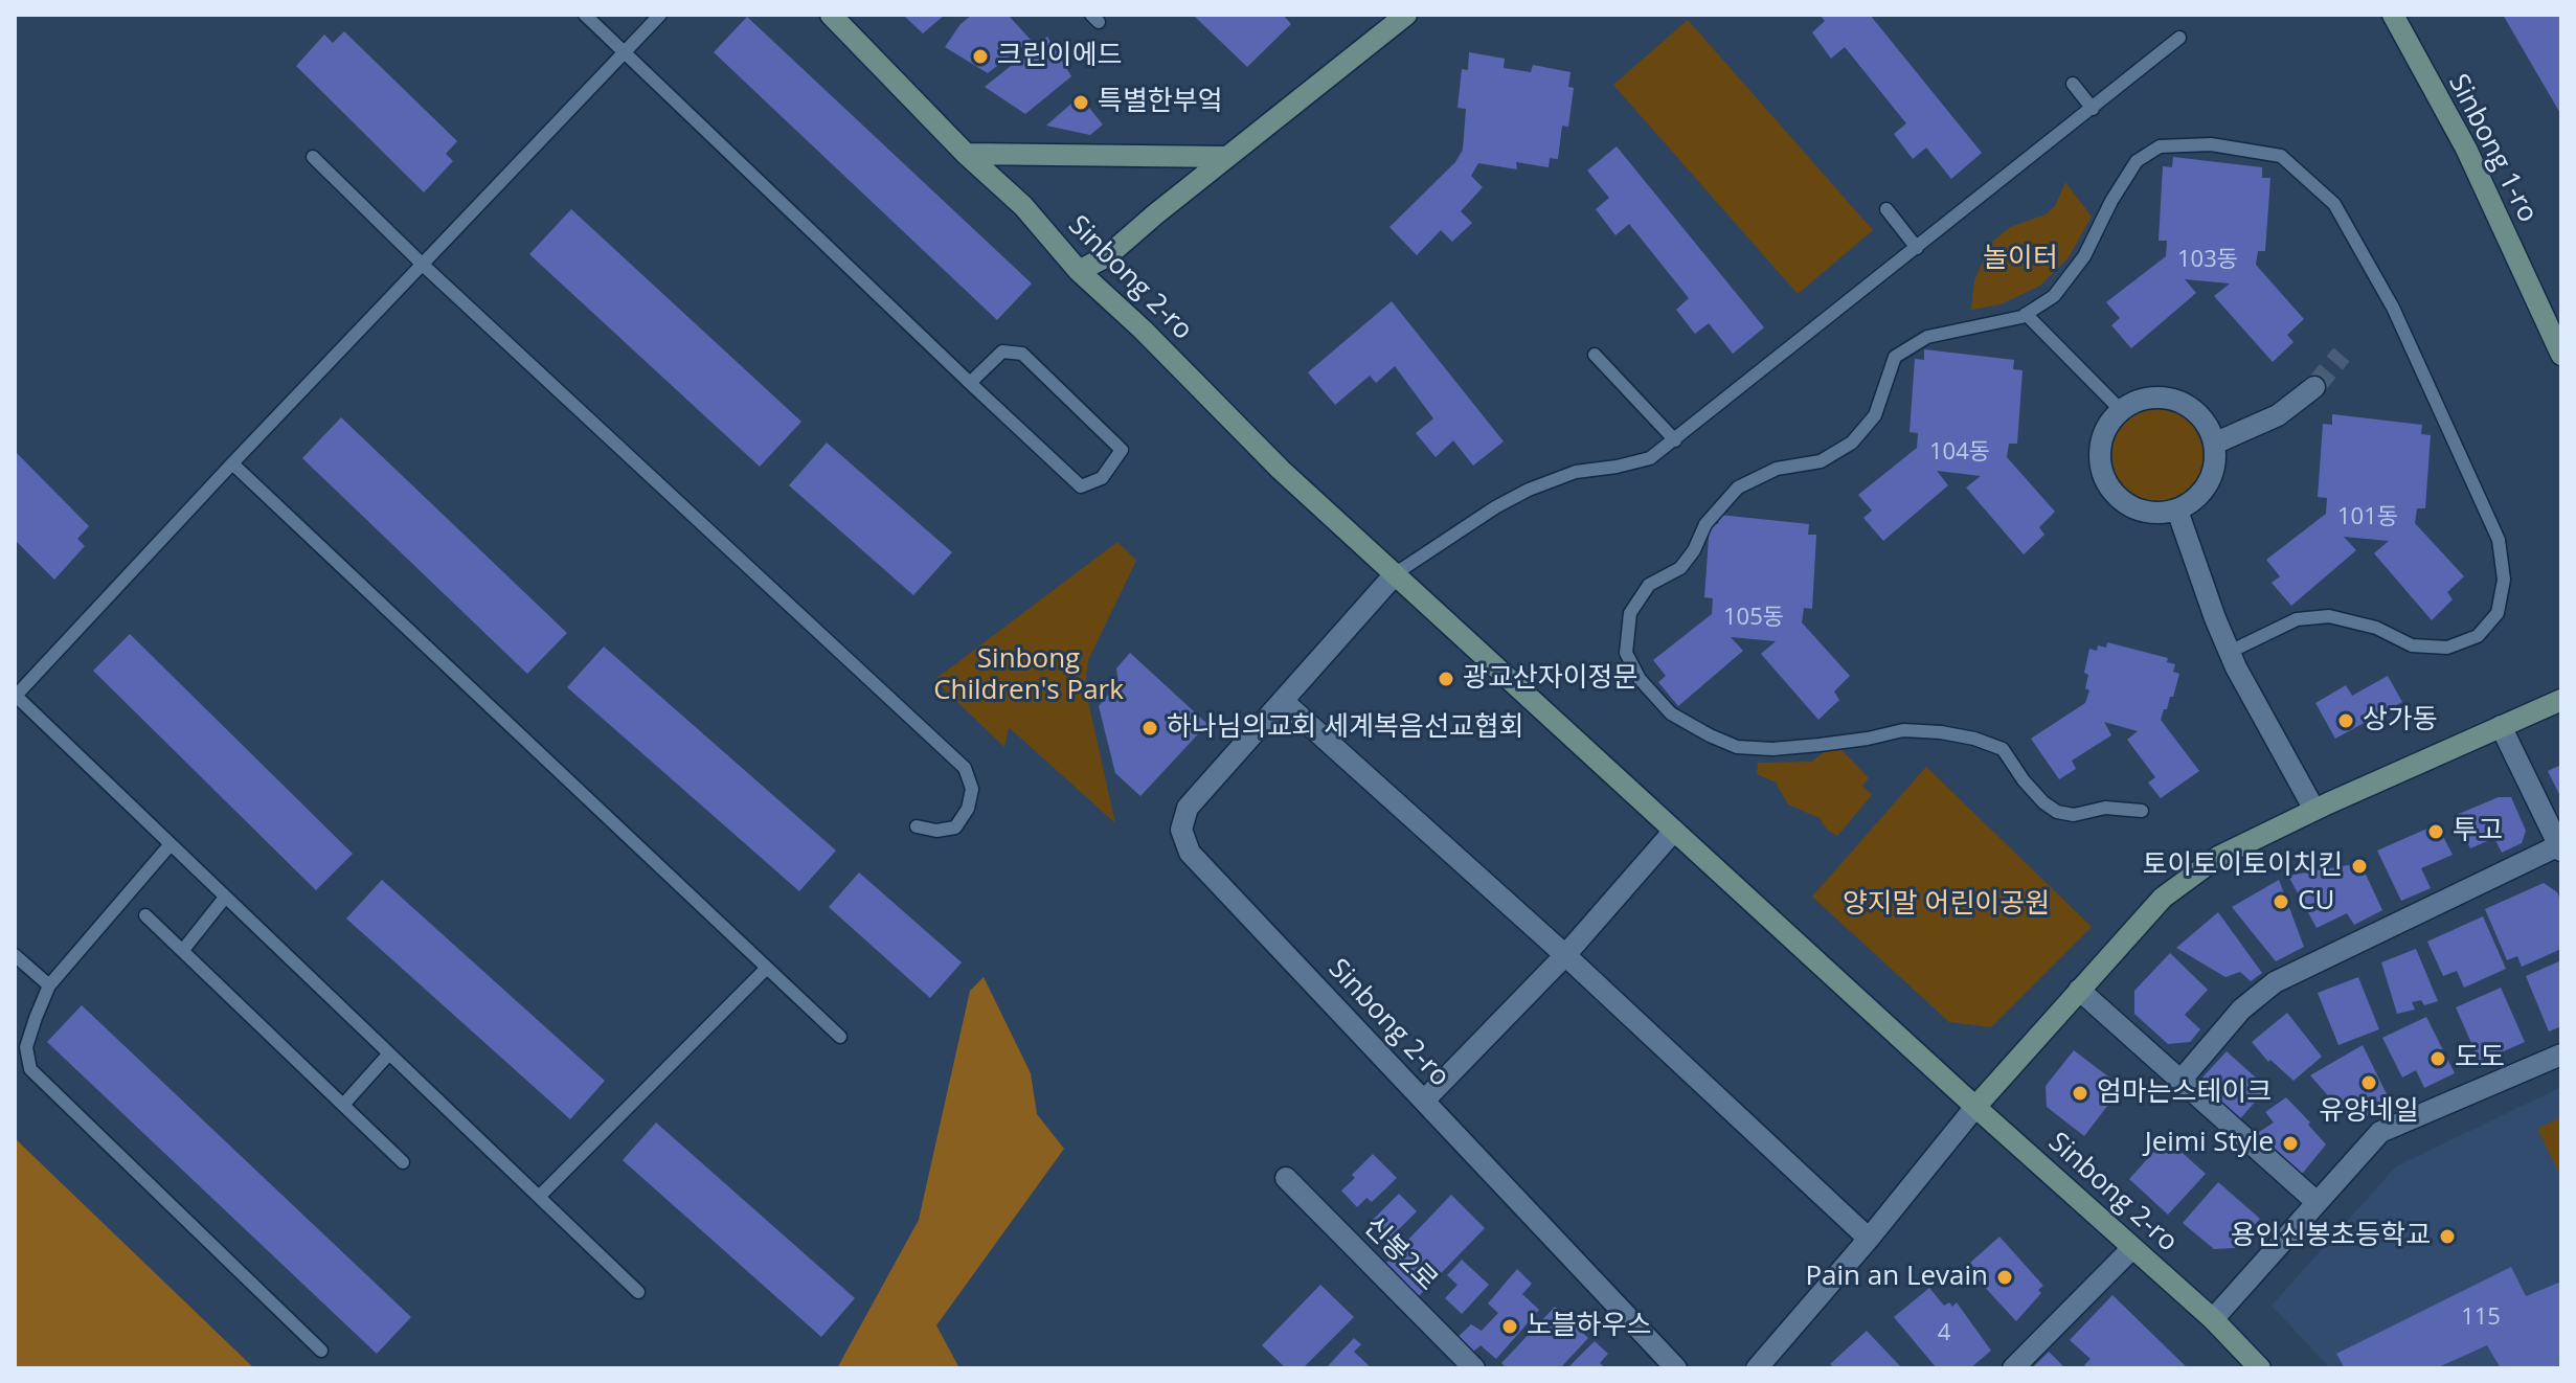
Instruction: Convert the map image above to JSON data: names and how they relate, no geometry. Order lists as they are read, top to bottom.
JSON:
{
  "streets": {
    "street": ["Sinbong 1-ro", "Sinbong 2-ro", "신봉2로"]
  },
  "parks": ["놀이터", "Sinbong Children's Park", "양지말 어린이공원"],
  "places": [
    "크린이에드",
    "특별한부엌",
    "광교산자이정문",
    "상가동",
    "하나님의교회 세계복음선교협회",
    "투고",
    "토이토이토이치킨",
    "CU",
    "도도",
    "유양네일",
    "엄마는스테이크",
    "Jeimi Style",
    "용인신봉초등학교",
    "Pain an Levain",
    "노블하우스"
  ],
  "house_numbers": [
    "103동",
    "104동",
    "101동",
    "105동",
    "115",
    "4"
  ]
}
